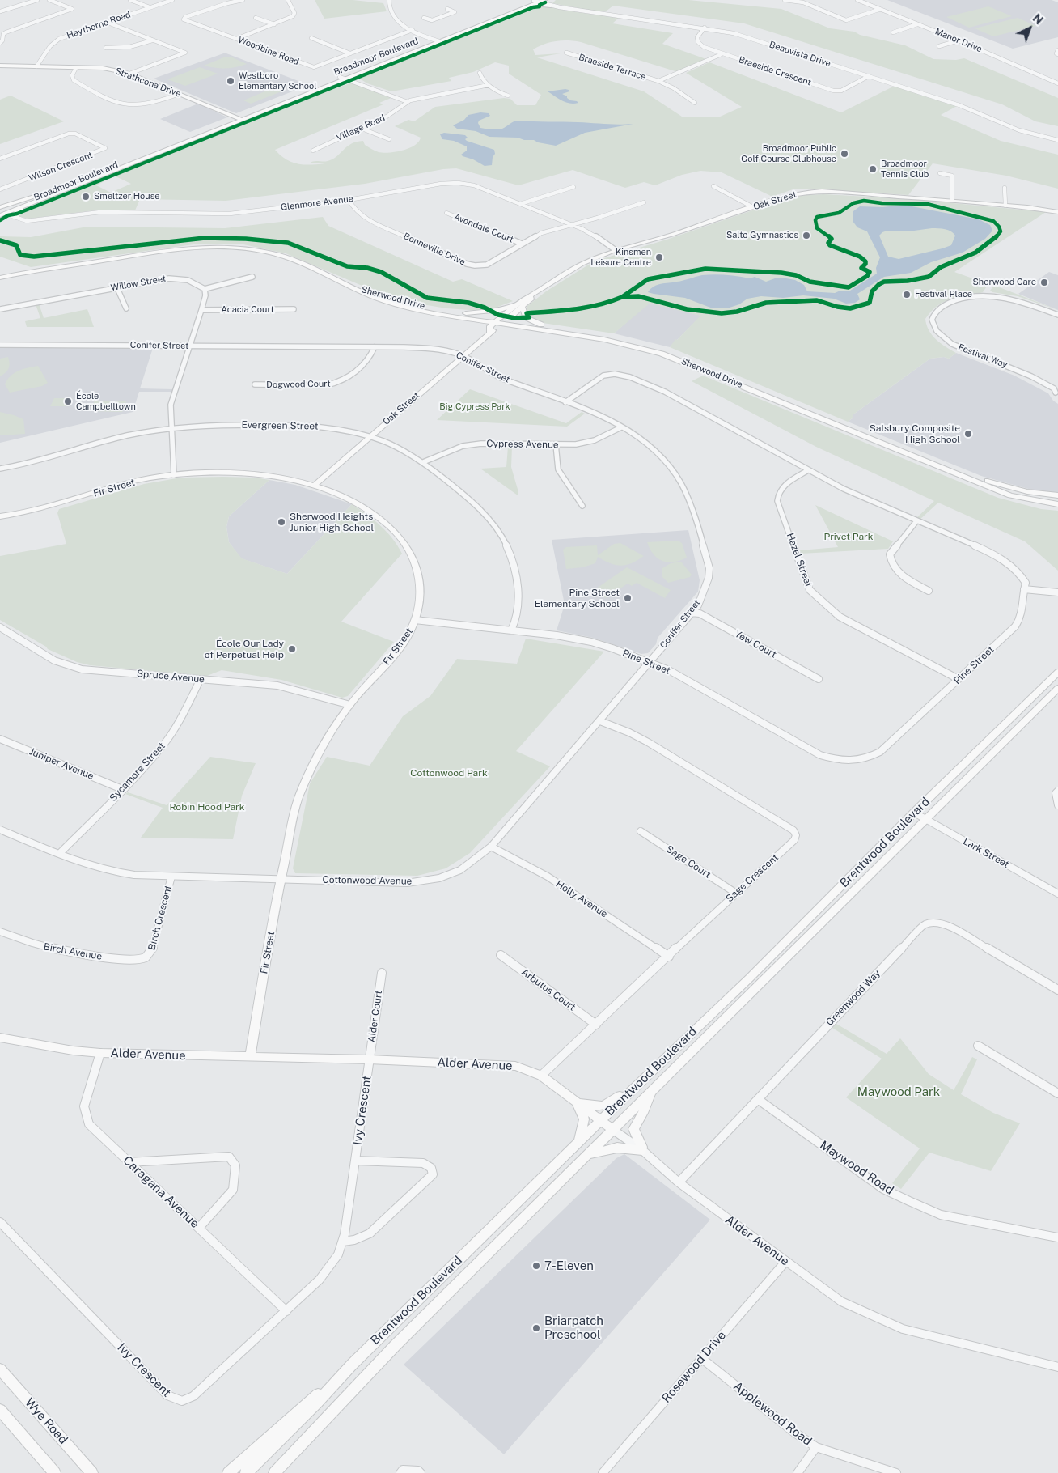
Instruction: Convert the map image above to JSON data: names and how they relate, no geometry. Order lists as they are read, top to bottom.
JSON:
{
  "streets": {
    "main road": [
      "Broadmoor Boulevard",
      "Strathcona Drive",
      "Oak Street",
      "Sherwood Drive",
      "Fir Street",
      "Brentwood Boulevard",
      "Alder Avenue",
      "Wye Road"
    ],
    "street": [
      "Haythorne Road",
      "Manor Drive",
      "Woodbine Road",
      "Beauvista Drive",
      "Braeside Terrace",
      "Braeside Crescent",
      "Village Road",
      "Wilson Crescent",
      "Glenmore Avenue",
      "Avondale Court",
      "Bonneville Drive",
      "Willow Street",
      "Acacia Court",
      "Conifer Street",
      "Festival Way",
      "Dogwood Court",
      "Evergreen Street",
      "Cypress Avenue",
      "Hazel Street",
      "Yew Court",
      "Pine Street",
      "Spruce Avenue",
      "Juniper Avenue",
      "Sycamore Street",
      "Lark Street",
      "Sage Court",
      "Sage Crescent",
      "Cottonwood Avenue",
      "Holly Avenue",
      "Birch Crescent",
      "Birch Avenue",
      "Arbutus Court",
      "Greenwood Way",
      "Alder Court",
      "Ivy Crescent",
      "Maywood Road",
      "Caragana Avenue",
      "Rosewood Drive",
      "Applewood Road"
    ]
  },
  "crossings": [
    ["Haythorne Road", "Strathcona Drive"],
    ["Beauvista Drive", "Broadmoor Boulevard"],
    ["Beauvista Drive", "Braeside Crescent"],
    ["Broadmoor Boulevard", "Strathcona Drive"],
    ["Broadmoor Boulevard", "Glenmore Avenue"],
    ["Braeside Terrace", "Braeside Crescent"],
    ["Oak Street", "Glenmore Avenue"],
    ["Oak Street", "Sherwood Drive"],
    ["Oak Street", "Conifer Street"],
    ["Oak Street", "Evergreen Street"],
    ["Oak Street", "Fir Street"],
    ["Glenmore Avenue", "Bonneville Drive"],
    ["Avondale Court", "Bonneville Drive"],
    ["Conifer Street", "Dogwood Court"],
    ["Conifer Street", "Cypress Avenue"],
    ["Conifer Street", "Yew Court"],
    ["Conifer Street", "Pine Street"],
    ["Conifer Street", "Cottonwood Avenue"],
    ["Evergreen Street", "Cypress Avenue"],
    ["Evergreen Street", "Pine Street"],
    ["Fir Street", "Pine Street"],
    ["Fir Street", "Spruce Avenue"],
    ["Fir Street", "Cottonwood Avenue"],
    ["Fir Street", "Alder Avenue"],
    ["Hazel Street", "Pine Street"],
    ["Pine Street", "Cottonwood Avenue"],
    ["Spruce Avenue", "Sycamore Street"],
    ["Juniper Avenue", "Sycamore Street"],
    ["Sycamore Street", "Cottonwood Avenue"],
    ["Brentwood Boulevard", "Lark Street"],
    ["Brentwood Boulevard", "Alder Avenue"],
    ["Sage Court", "Sage Crescent"],
    ["Sage Crescent", "Cottonwood Avenue"],
    ["Sage Crescent", "Holly Avenue"],
    ["Sage Crescent", "Arbutus Court"],
    ["Sage Crescent", "Alder Avenue"],
    ["Cottonwood Avenue", "Holly Avenue"],
    ["Cottonwood Avenue", "Birch Crescent"],
    ["Birch Crescent", "Birch Avenue"],
    ["Greenwood Way", "Alder Avenue"],
    ["Greenwood Way", "Maywood Road"],
    ["Alder Court", "Alder Avenue"],
    ["Alder Court", "Ivy Crescent"],
    ["Alder Avenue", "Ivy Crescent"],
    ["Alder Avenue", "Caragana Avenue"],
    ["Alder Avenue", "Rosewood Drive"],
    ["Ivy Crescent", "Caragana Avenue"],
    ["Rosewood Drive", "Applewood Road"]
  ],
  "parks": [
    "Big Cypress Park",
    "Privet Park",
    "Cottonwood Park",
    "Robin Hood Park",
    "Maywood Park"
  ],
  "places": [
    "Westboro Elementary School",
    "Broadmoor Public Golf Course Clubhouse",
    "Broadmoor Tennis Club",
    "Smeltzer House",
    "Salto Gymnastics",
    "Kinsmen Leisure Centre",
    "Sherwood Care",
    "Festival Place",
    "École Campbelltown",
    "Salsbury Composite High School",
    "Sherwood Heights Junior High School",
    "Pine Street Elementary School",
    "École Our Lady of Perpetual Help",
    "7-Eleven",
    "Briarpatch Preschool"
  ],
  "north": "top right"
}
